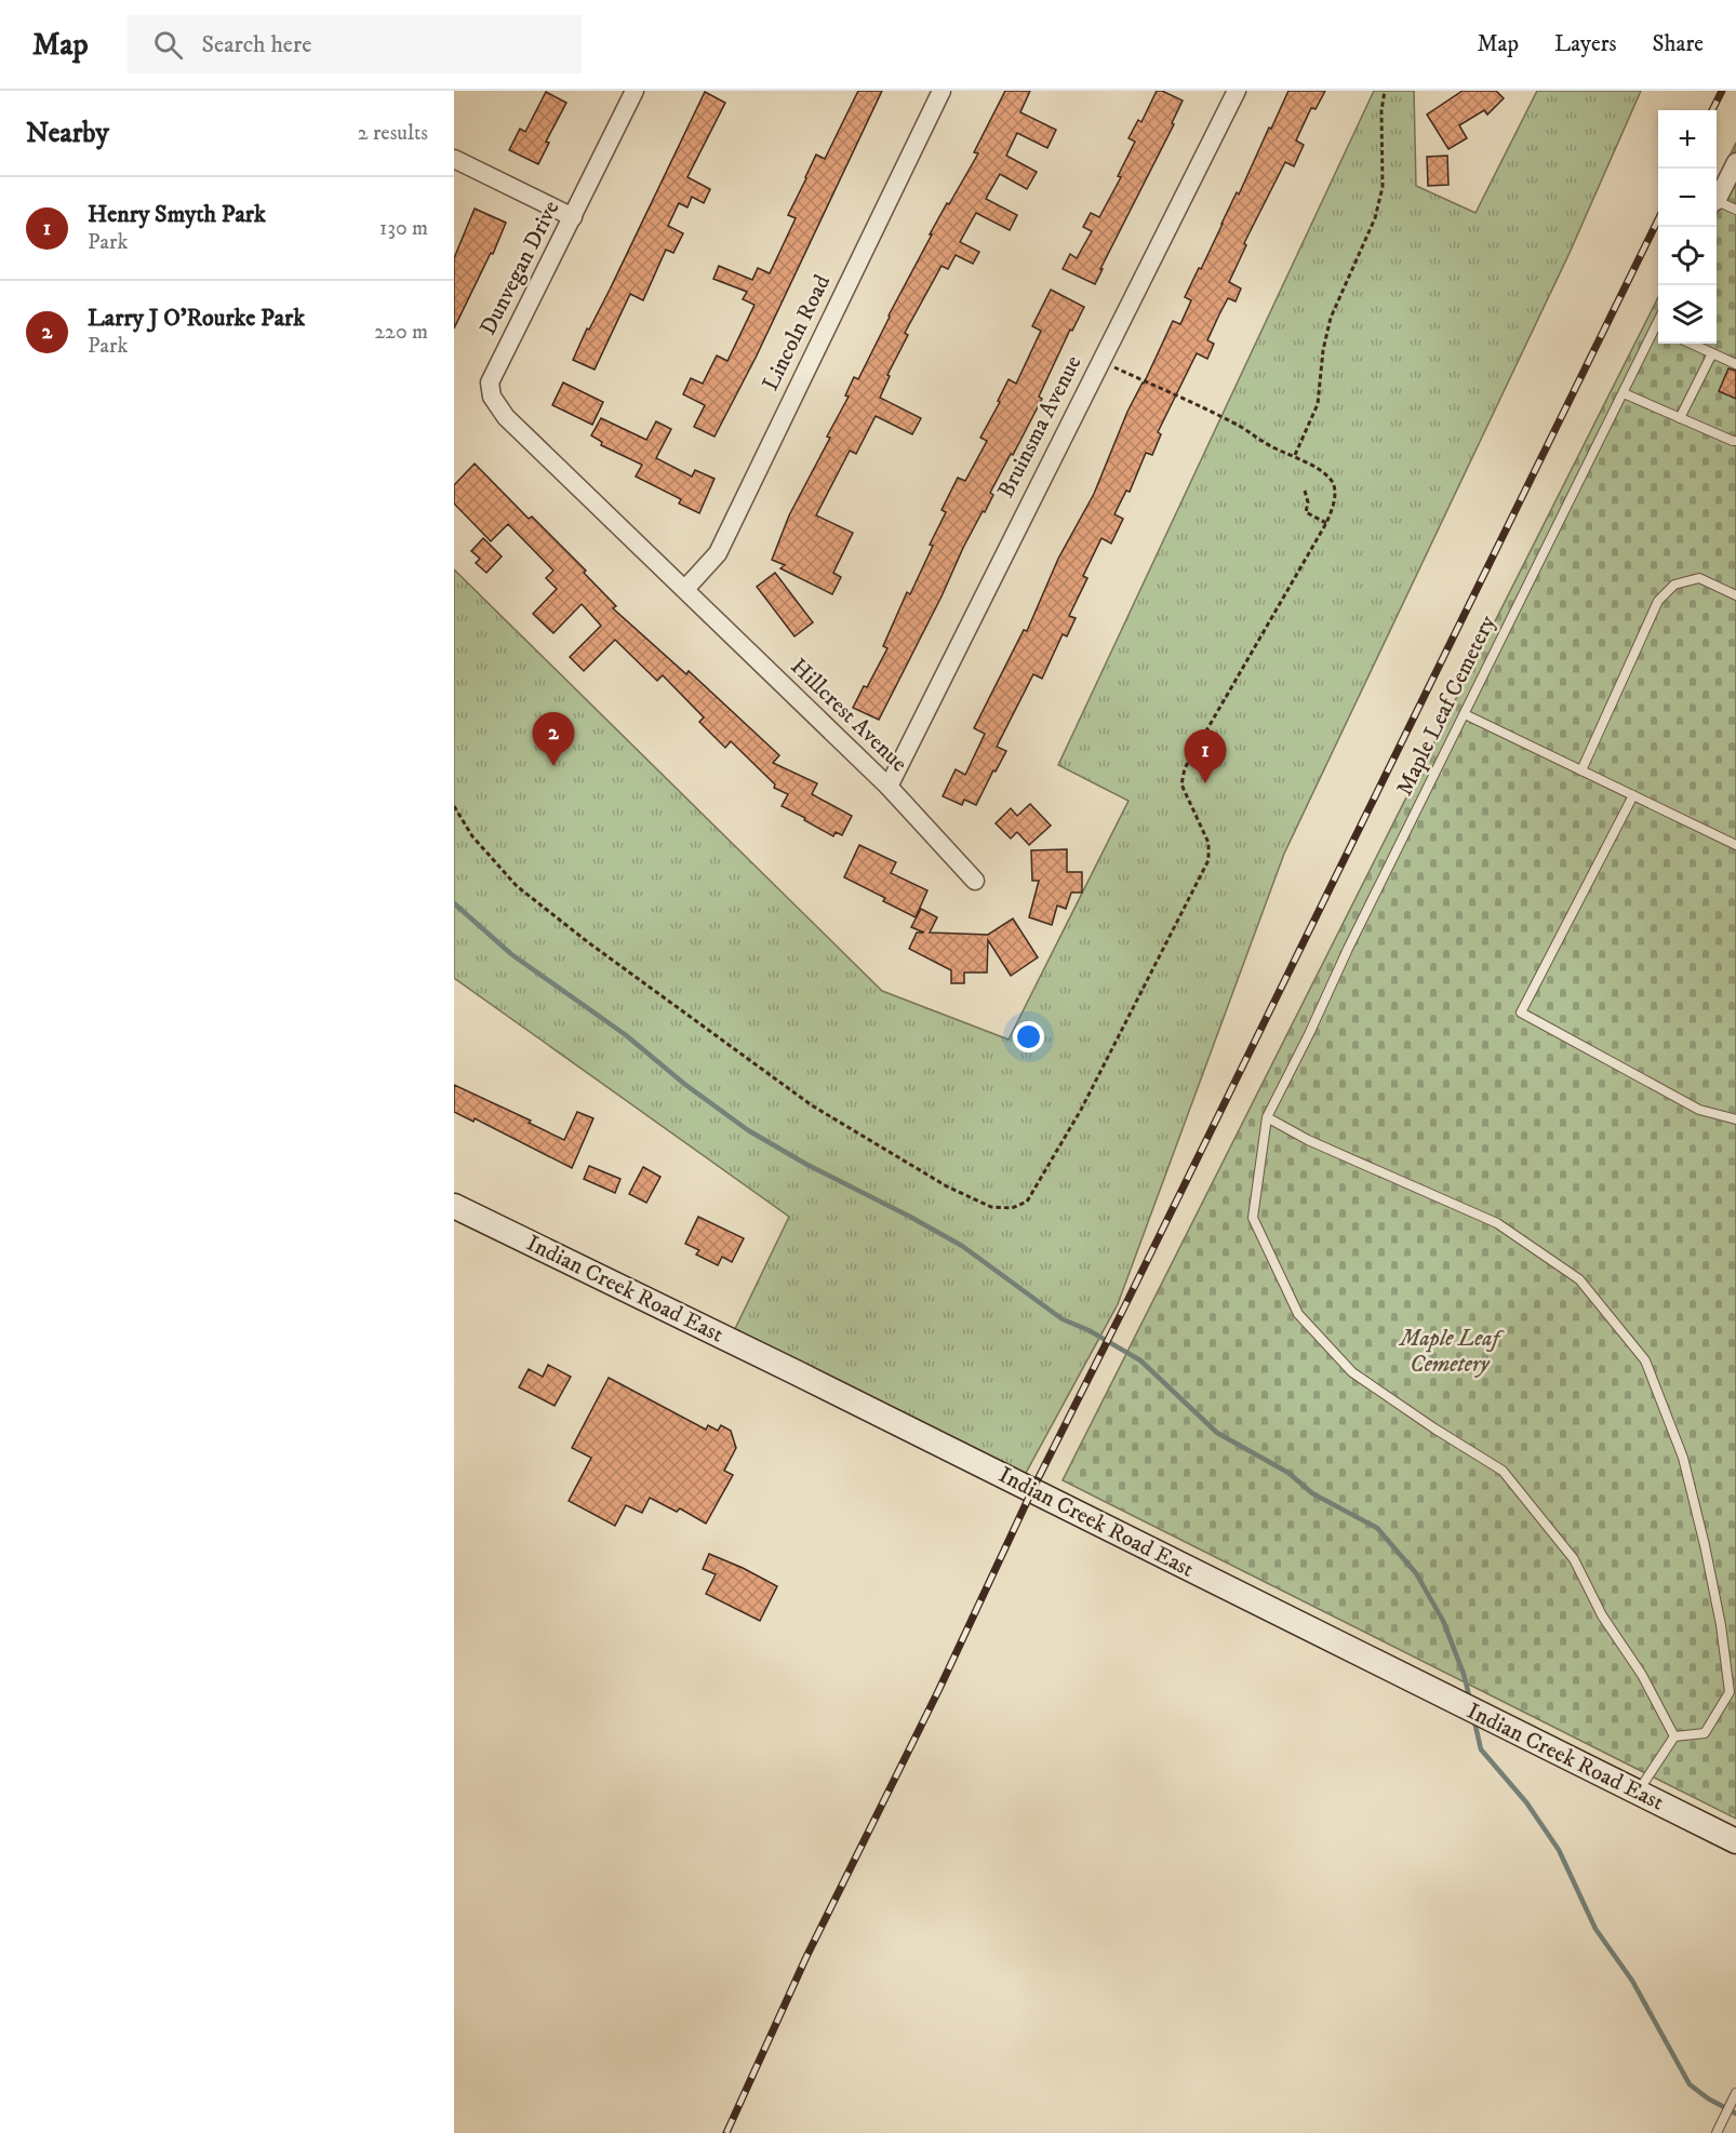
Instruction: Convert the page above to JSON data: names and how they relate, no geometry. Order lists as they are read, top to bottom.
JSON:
{
  "streets": {
    "main road": ["Indian Creek Road East"],
    "street": [
      "Dunvegan Drive",
      "Lincoln Road",
      "Bruinsma Avenue",
      "Hillcrest Avenue"
    ],
    "lane": ["Maple Leaf Cemetery"]
  },
  "crossings": [
    ["Dunvegan Drive", "Lincoln Road"],
    ["Dunvegan Drive", "Hillcrest Avenue"],
    ["Lincoln Road", "Hillcrest Avenue"],
    ["Bruinsma Avenue", "Hillcrest Avenue"]
  ],
  "parks": ["Maple Leaf Cemetery"],
  "page": {
    "header": "Map",
    "search": "Search here",
    "nav": ["Map", "Layers", "Share"],
    "heading": ["Nearby", "2 results"],
    "map_buttons": ["+", "−"],
    "list": [
      {
        "mark": "1",
        "name": "Henry Smyth Park",
        "note": "Park",
        "value": "130 m"
      },
      {
        "mark": "2",
        "name": "Larry J O'Rourke Park",
        "note": "Park",
        "value": "220 m"
      }
    ],
    "pins": ["2", "1"]
  }
}
